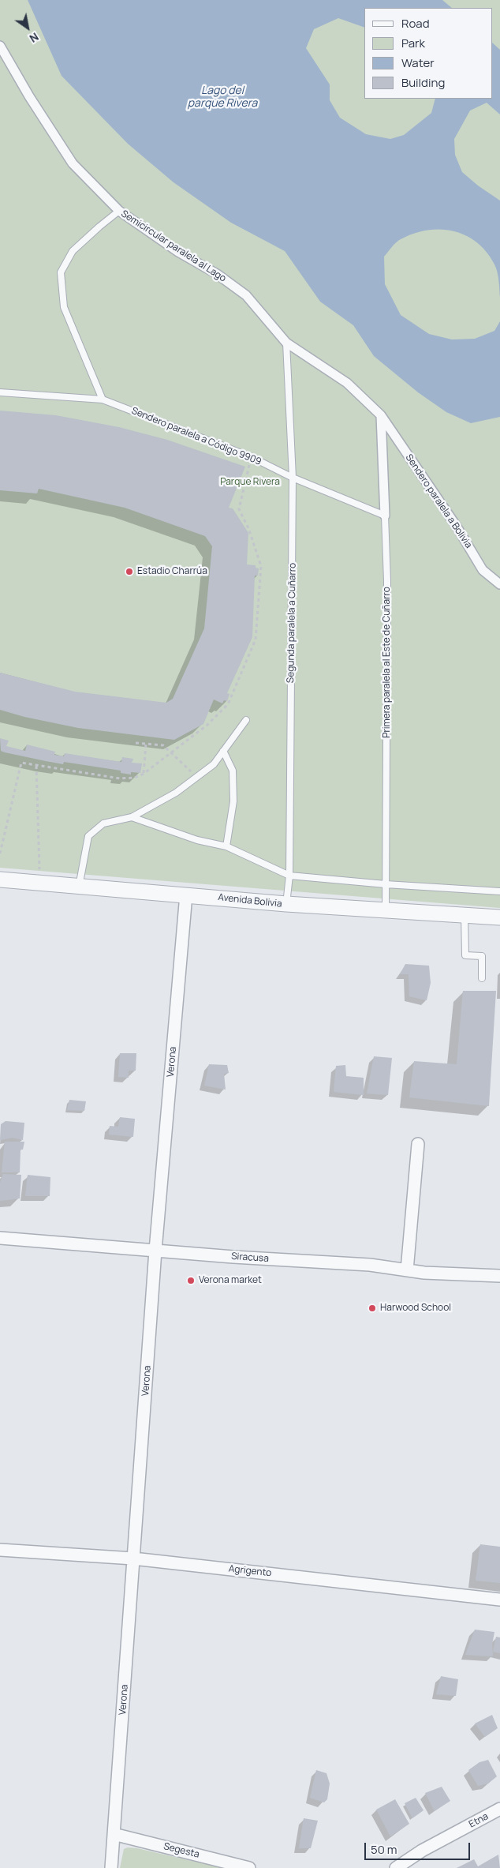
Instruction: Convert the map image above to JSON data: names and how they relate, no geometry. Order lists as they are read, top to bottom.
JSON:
{
  "streets": {
    "street": [
      "Semicircular paralela al Lago",
      "Sendero paralela a Bolivia",
      "Primera paralela al Este de Cuñarro",
      "Avenida Bolivia",
      "Verona",
      "Siracusa",
      "Agrigento",
      "Etna",
      "Segesta"
    ],
    "lane": ["Sendero paralela a Código 9909", "Segunda paralela a Cuñarro"]
  },
  "crossings": [
    ["Semicircular paralela al Lago", "Sendero paralela a Bolivia"],
    ["Semicircular paralela al Lago", "Segunda paralela a Cuñarro"],
    ["Semicircular paralela al Lago", "Primera paralela al Este de Cuñarro"],
    ["Sendero paralela a Código 9909", "Segunda paralela a Cuñarro"],
    ["Sendero paralela a Código 9909", "Primera paralela al Este de Cuñarro"],
    ["Sendero paralela a Bolivia", "Primera paralela al Este de Cuñarro"],
    ["Segunda paralela a Cuñarro", "Avenida Bolivia"],
    ["Primera paralela al Este de Cuñarro", "Avenida Bolivia"],
    ["Avenida Bolivia", "Verona"],
    ["Verona", "Siracusa"],
    ["Verona", "Agrigento"],
    ["Verona", "Segesta"]
  ],
  "water": ["Lago del parque Rivera"],
  "parks": ["Parque Rivera"],
  "places": ["Estadio Charrúa", "Verona market", "Harwood School"],
  "legend": [
    "Road",
    "Park",
    "Water",
    "Building"
  ],
  "scale_bar": "50 m",
  "north": "bottom right"
}
